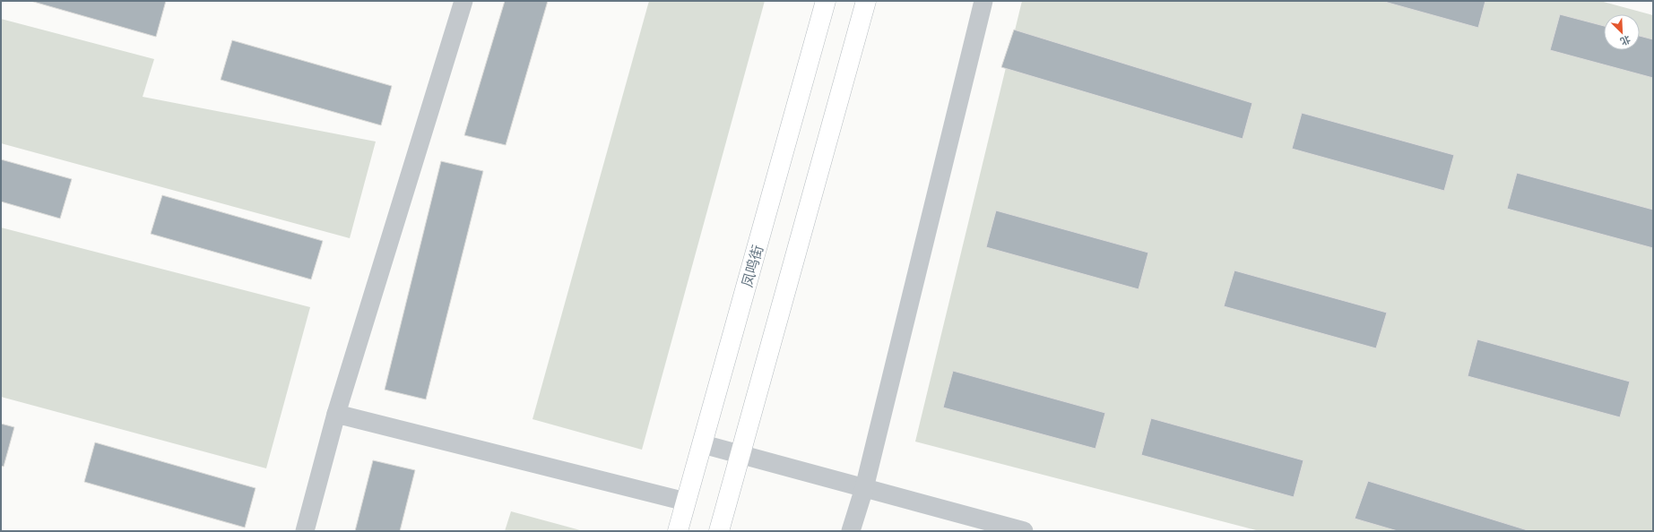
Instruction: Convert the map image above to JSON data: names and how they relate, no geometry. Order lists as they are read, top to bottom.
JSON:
{
  "streets": {
    "main road": ["凤鸣街"]
  },
  "north": "bottom right"
}
